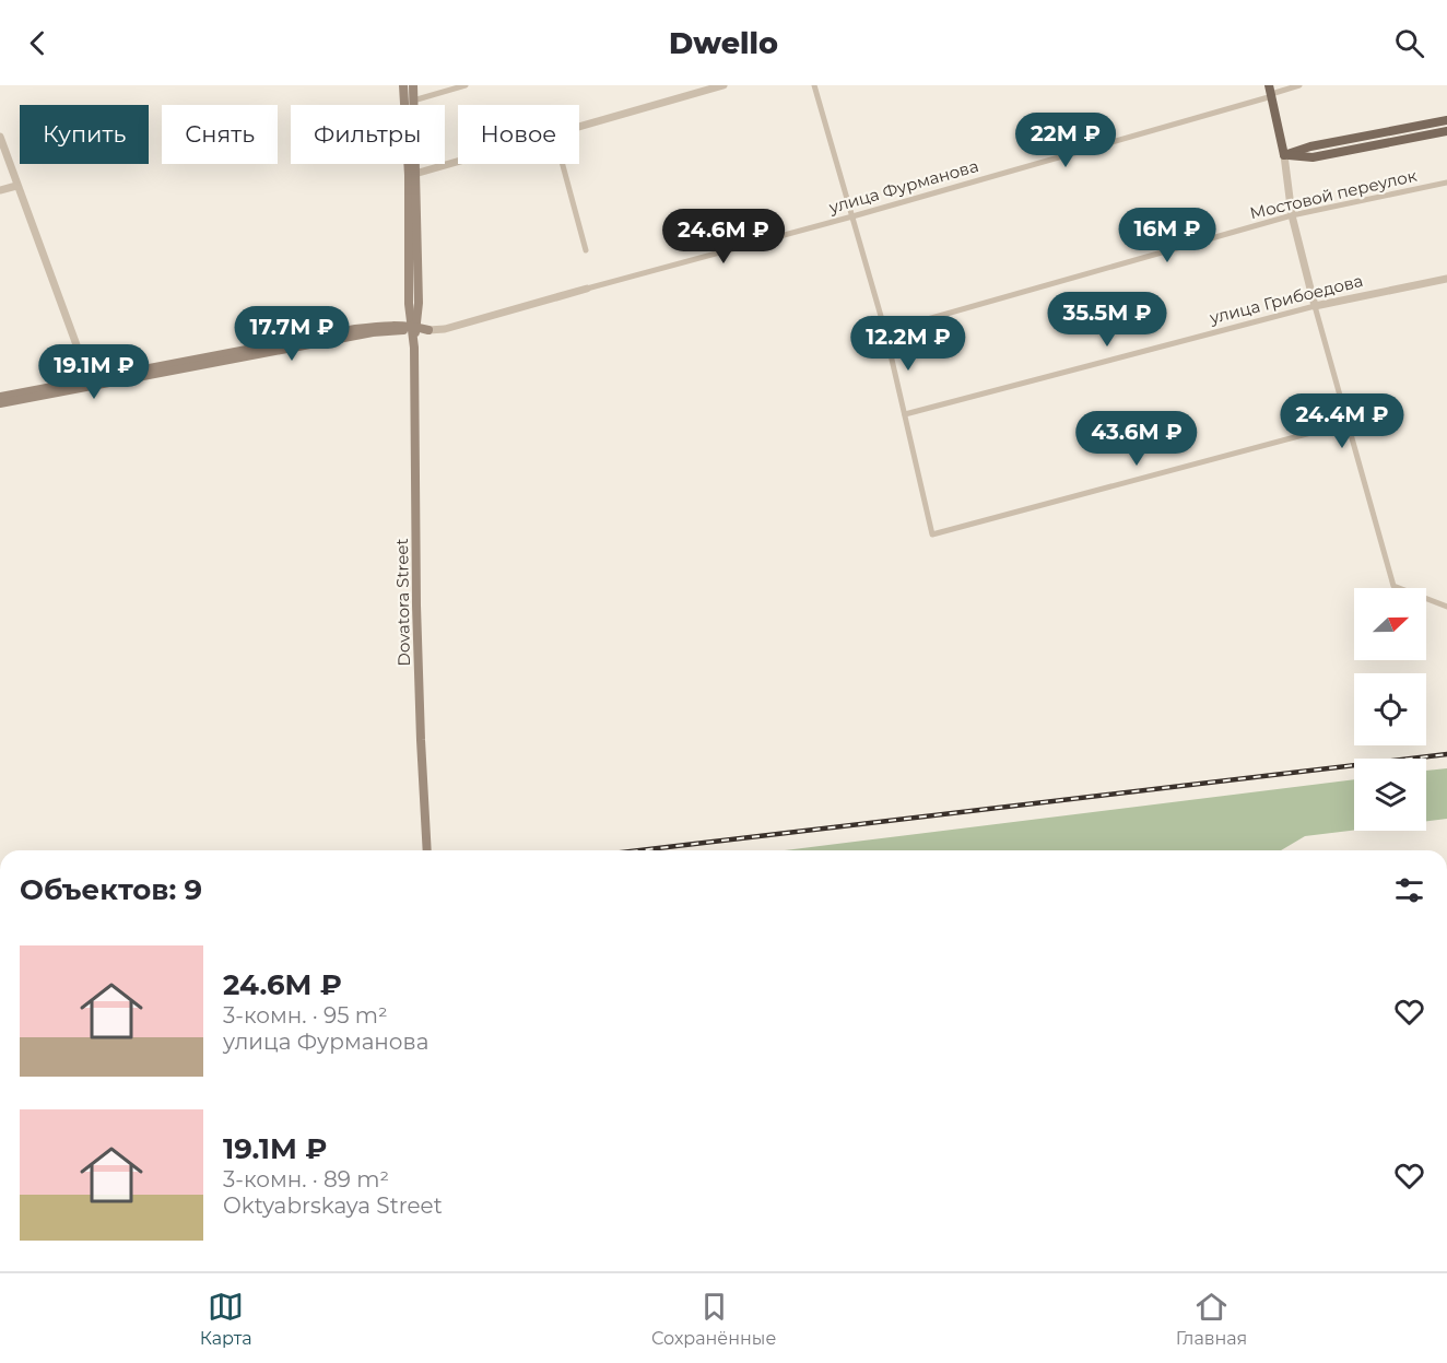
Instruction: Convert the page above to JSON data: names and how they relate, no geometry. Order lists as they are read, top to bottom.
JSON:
{
  "streets": {
    "main road": ["Dovatora Street"],
    "street": ["улица Фурманова", "Мостовой переулок", "улица Грибоедова"]
  },
  "north": "right",
  "page": {
    "header": "Dwello",
    "chip": [
      "Купить",
      "Снять",
      "Фильтры",
      "Новое"
    ],
    "price": [
      "22M ₽",
      "16M ₽",
      "24.6M ₽",
      "35.5M ₽",
      "17.7M ₽",
      "12.2M ₽",
      "19.1M ₽",
      "24.4M ₽",
      "43.6M ₽"
    ],
    "heading": "Объектов: 9",
    "list": [
      {
        "name": "24.6M ₽",
        "note": "3-комн. · 95 m² · улица Фурманова"
      },
      {
        "name": "19.1M ₽",
        "note": "3-комн. · 89 m² · Oktyabrskaya Street"
      }
    ],
    "tabs": ["Карта", "Сохранённые", "Главная"]
  }
}
